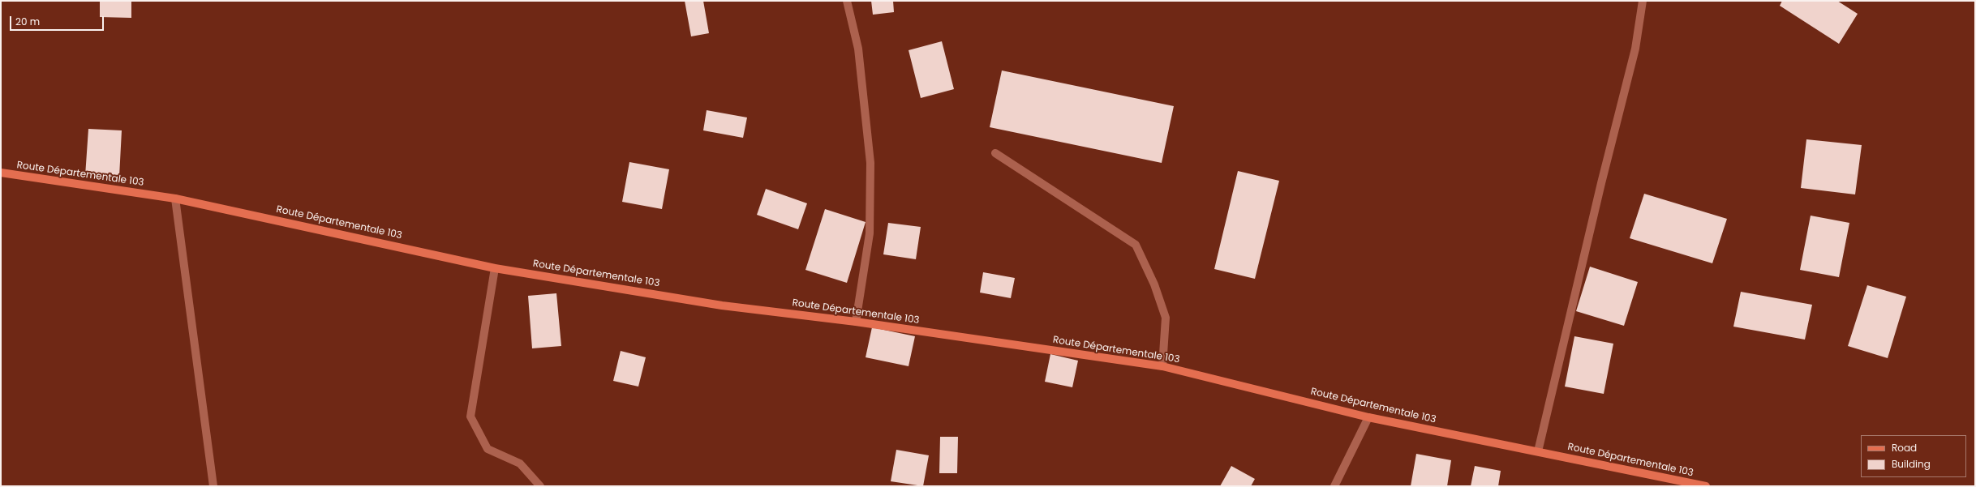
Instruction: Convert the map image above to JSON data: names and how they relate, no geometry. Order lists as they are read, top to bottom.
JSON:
{
  "streets": {
    "main road": ["Route Départementale 103"]
  },
  "legend": ["Road", "Building"],
  "scale_bar": "20 m"
}
